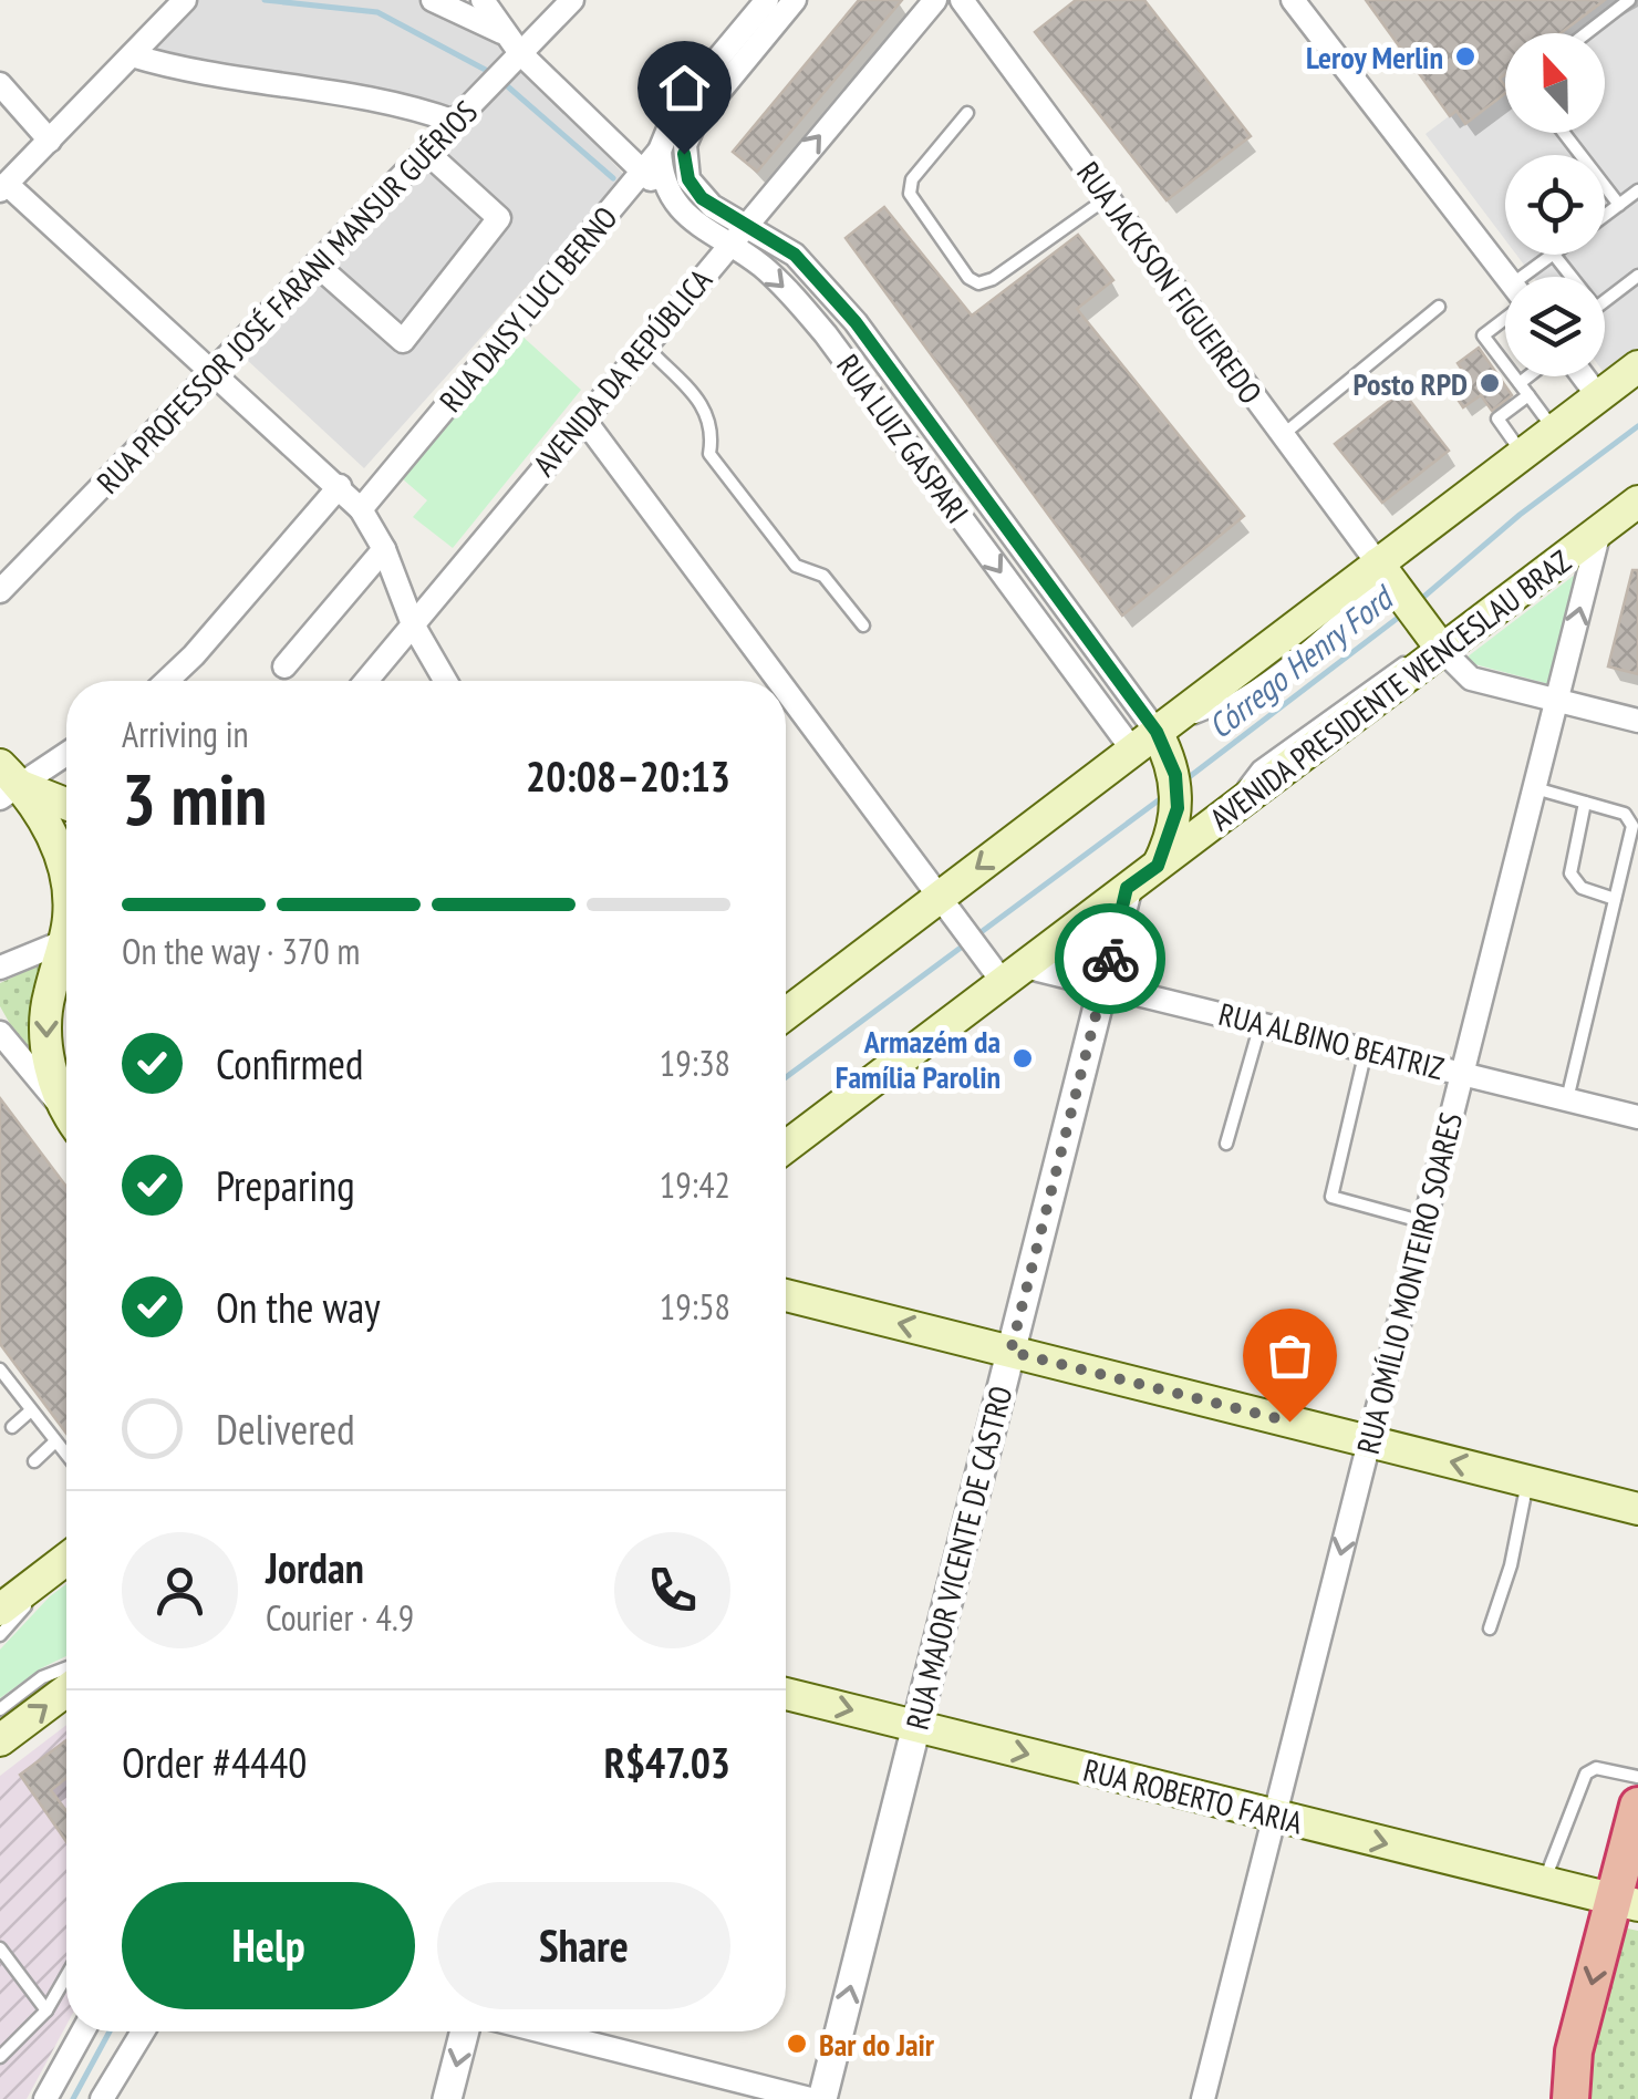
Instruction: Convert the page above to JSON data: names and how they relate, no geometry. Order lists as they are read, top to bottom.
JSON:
{
  "streets": {
    "main road": ["AVENIDA PRESIDENTE WENCESLAU BRAZ", "RUA ROBERTO FARIA"],
    "street": [
      "RUA JACKSON FIGUEIREDO",
      "RUA PROFESSOR JOSÉ FARANI MANSUR GUÉRIOS",
      "RUA DAISY LUCI BERNO",
      "AVENIDA DA REPÚBLICA",
      "RUA LUIZ GASPARI",
      "RUA ALBINO BEATRIZ",
      "RUA OMÍLIO MONTEIRO SOARES",
      "RUA MAJOR VICENTE DE CASTRO"
    ]
  },
  "crossings": [
    ["RUA PROFESSOR JOSÉ FARANI MANSUR GUÉRIOS", "RUA LUIZ GASPARI"],
    ["RUA DAISY LUCI BERNO", "RUA LUIZ GASPARI"],
    ["AVENIDA DA REPÚBLICA", "RUA LUIZ GASPARI"],
    ["AVENIDA PRESIDENTE WENCESLAU BRAZ", "RUA ALBINO BEATRIZ"],
    ["AVENIDA PRESIDENTE WENCESLAU BRAZ", "RUA OMÍLIO MONTEIRO SOARES"],
    ["AVENIDA PRESIDENTE WENCESLAU BRAZ", "RUA MAJOR VICENTE DE CASTRO"],
    ["RUA ALBINO BEATRIZ", "RUA OMÍLIO MONTEIRO SOARES"],
    ["RUA ALBINO BEATRIZ", "RUA MAJOR VICENTE DE CASTRO"],
    ["RUA OMÍLIO MONTEIRO SOARES", "RUA ROBERTO FARIA"],
    ["RUA MAJOR VICENTE DE CASTRO", "RUA ROBERTO FARIA"]
  ],
  "one_way": ["RUA ROBERTO FARIA"],
  "water": ["Córrego Henry Ford"],
  "places": [
    "Leroy Merlin",
    "Posto RPD",
    "Armazém da Família Parolin",
    "Bar do Jair"
  ],
  "north": "top",
  "page": {
    "heading": ["3 min", "Arriving in", "20:08–20:13"],
    "panel": [
      "Jordan",
      "Courier · 4.9",
      "Order #4440",
      "R$47.03"
    ],
    "bar": "On the way · 370 m",
    "list": [
      ["Confirmed", "19:38"],
      ["Preparing", "19:42"],
      ["On the way", "19:58"],
      "Delivered"
    ],
    "buttons": ["Help", "Share"]
  }
}
